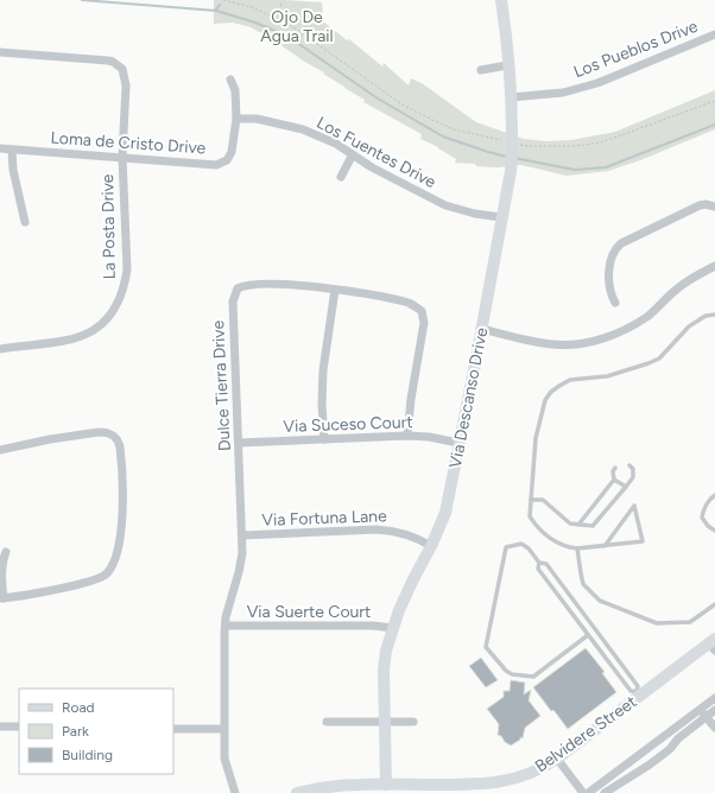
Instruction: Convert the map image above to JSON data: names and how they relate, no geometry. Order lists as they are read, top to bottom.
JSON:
{
  "streets": {
    "street": [
      "Los Pueblos Drive",
      "Loma de Cristo Drive",
      "Los Fuentes Drive",
      "La Posta Drive",
      "Dulce Tierra Drive",
      "Via Descanso Drive",
      "Via Suceso Court",
      "Via Fortuna Lane",
      "Via Suerte Court",
      "Belvidere Street"
    ]
  },
  "crossings": [
    ["Los Pueblos Drive", "Via Descanso Drive"],
    ["Loma de Cristo Drive", "Los Fuentes Drive"],
    ["Loma de Cristo Drive", "La Posta Drive"],
    ["Los Fuentes Drive", "Via Descanso Drive"],
    ["Dulce Tierra Drive", "Via Suceso Court"],
    ["Dulce Tierra Drive", "Via Fortuna Lane"],
    ["Dulce Tierra Drive", "Via Suerte Court"],
    ["Via Descanso Drive", "Via Suceso Court"],
    ["Via Descanso Drive", "Via Fortuna Lane"],
    ["Via Descanso Drive", "Via Suerte Court"],
    ["Via Descanso Drive", "Belvidere Street"]
  ],
  "parks": ["Ojo De Agua Trail"],
  "legend": ["Road", "Park", "Building"]
}
